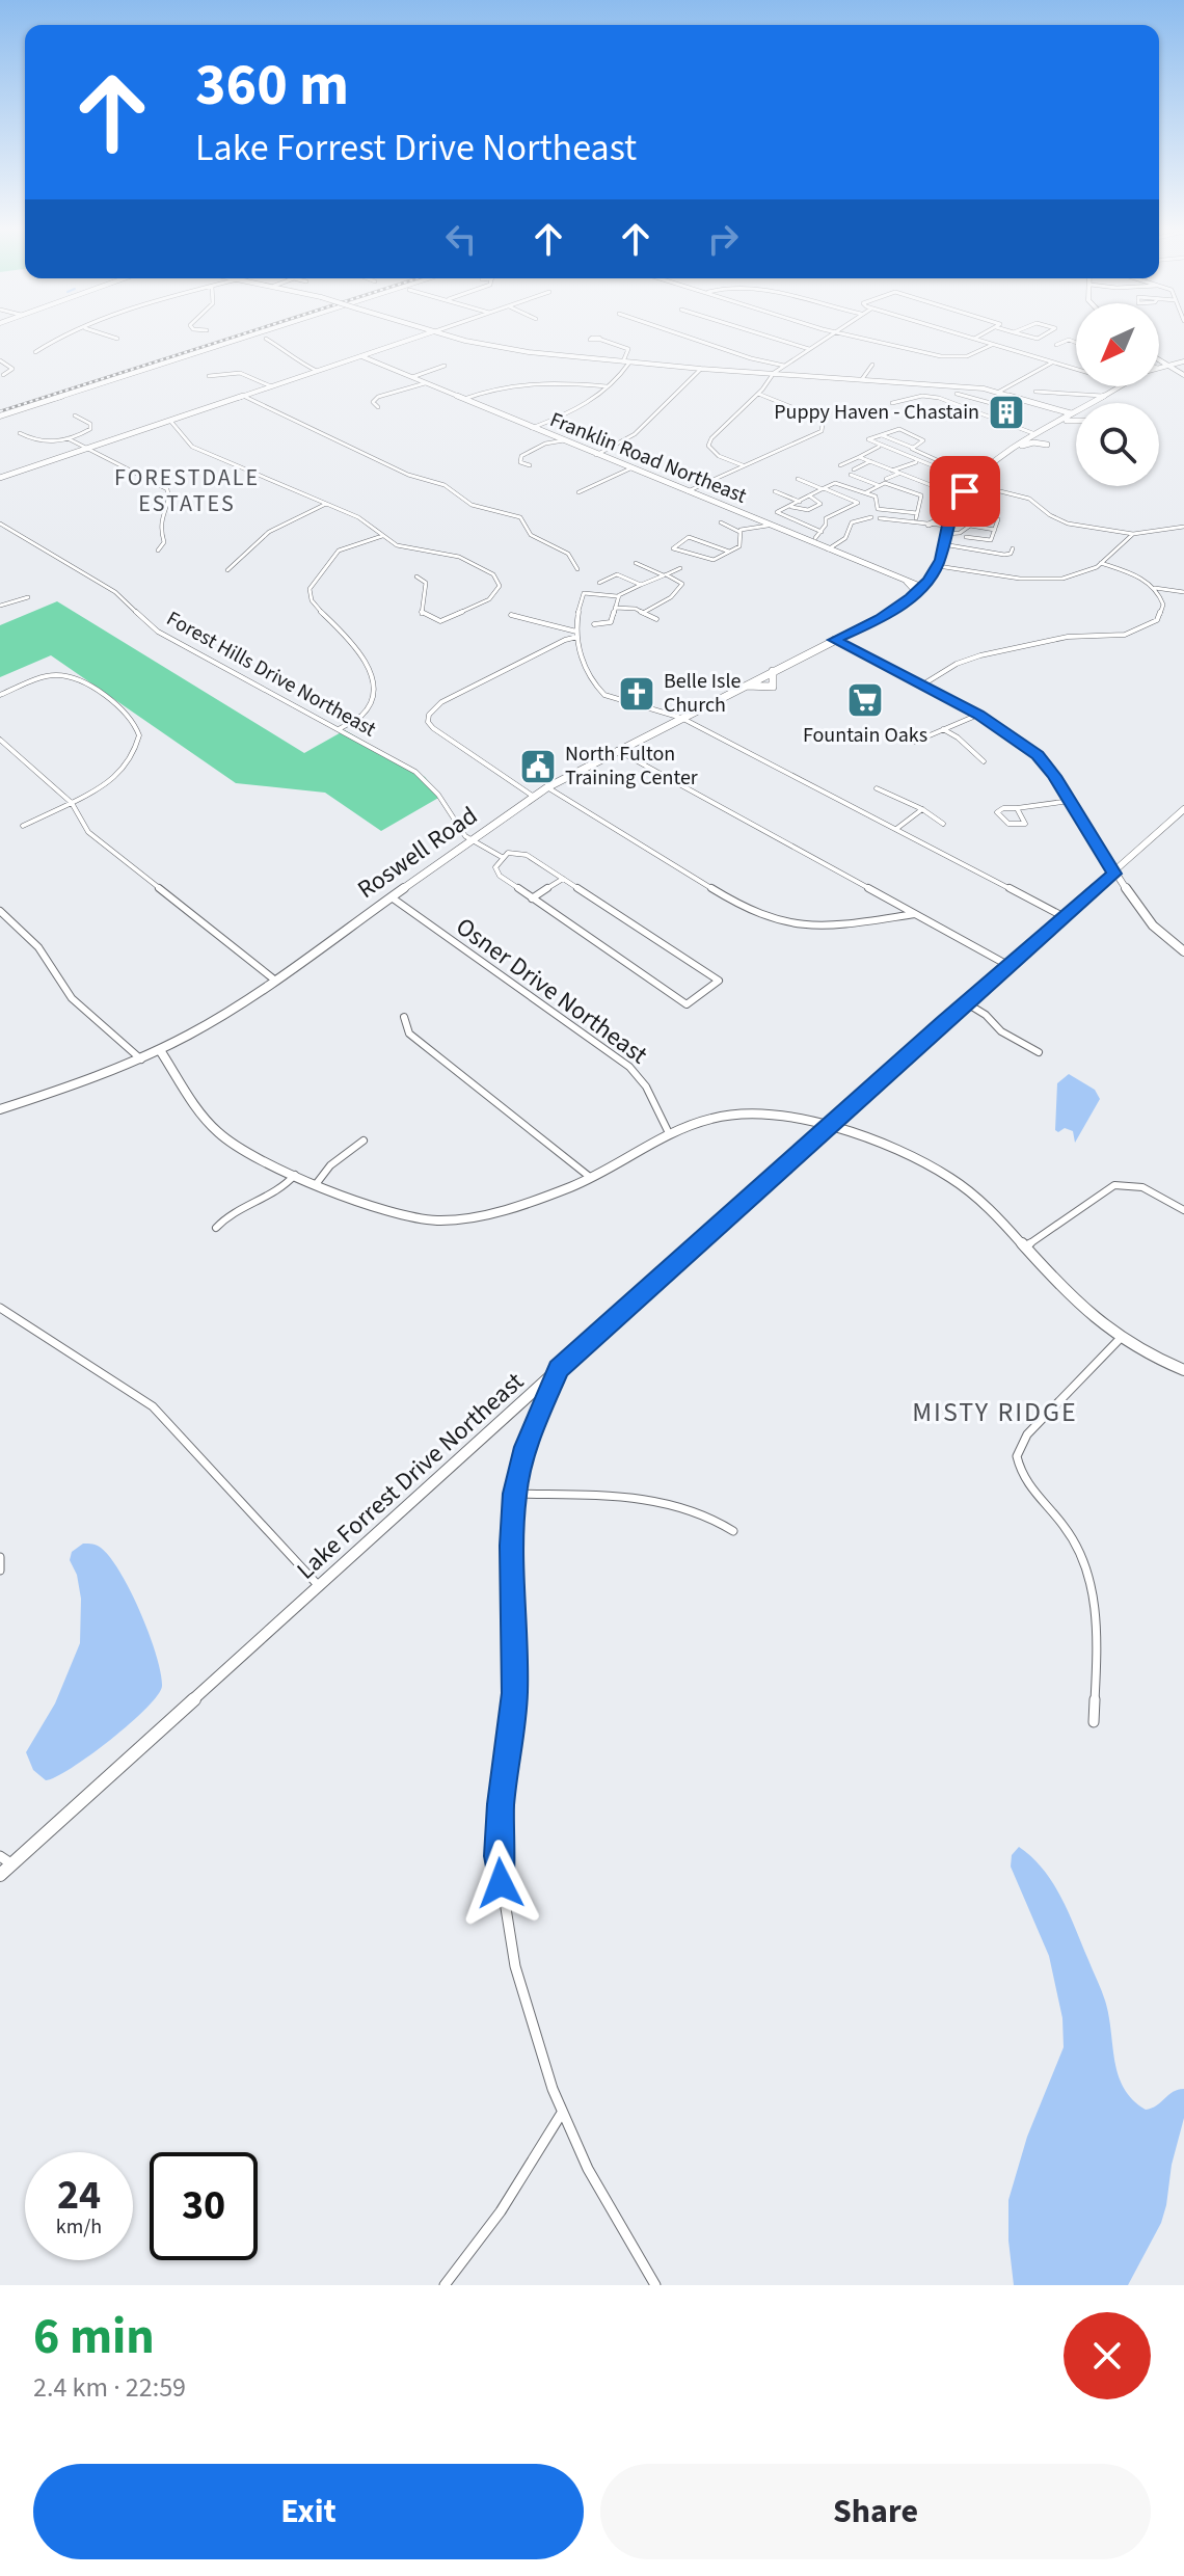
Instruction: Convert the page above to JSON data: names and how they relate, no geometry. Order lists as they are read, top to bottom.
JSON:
{
  "streets": {
    "main road": ["Roswell Road"],
    "street": [
      "Franklin Road Northeast",
      "Forest Hills Drive Northeast",
      "Osner Drive Northeast",
      "Lake Forrest Drive Northeast"
    ]
  },
  "crossings": [
    ["Forest Hills Drive Northeast", "Roswell Road"],
    ["Roswell Road", "Osner Drive Northeast"]
  ],
  "districts": ["FORESTDALE ESTATES", "MISTY RIDGE"],
  "places": {
    "building": ["Puppy Haven - Chastain"],
    "church": ["Belle Isle Church"],
    "supermarket": ["Fountain Oaks"],
    "public building": ["North Fulton Training Center"]
  },
  "north": "bottom left",
  "page": {
    "turn": ["360 m", "Lake Forrest Drive Northeast"],
    "speed": "24 km/h",
    "limit": "30",
    "heading": ["6 min", "2.4 km · 22:59"],
    "buttons": ["Exit", "Share"]
  }
}
